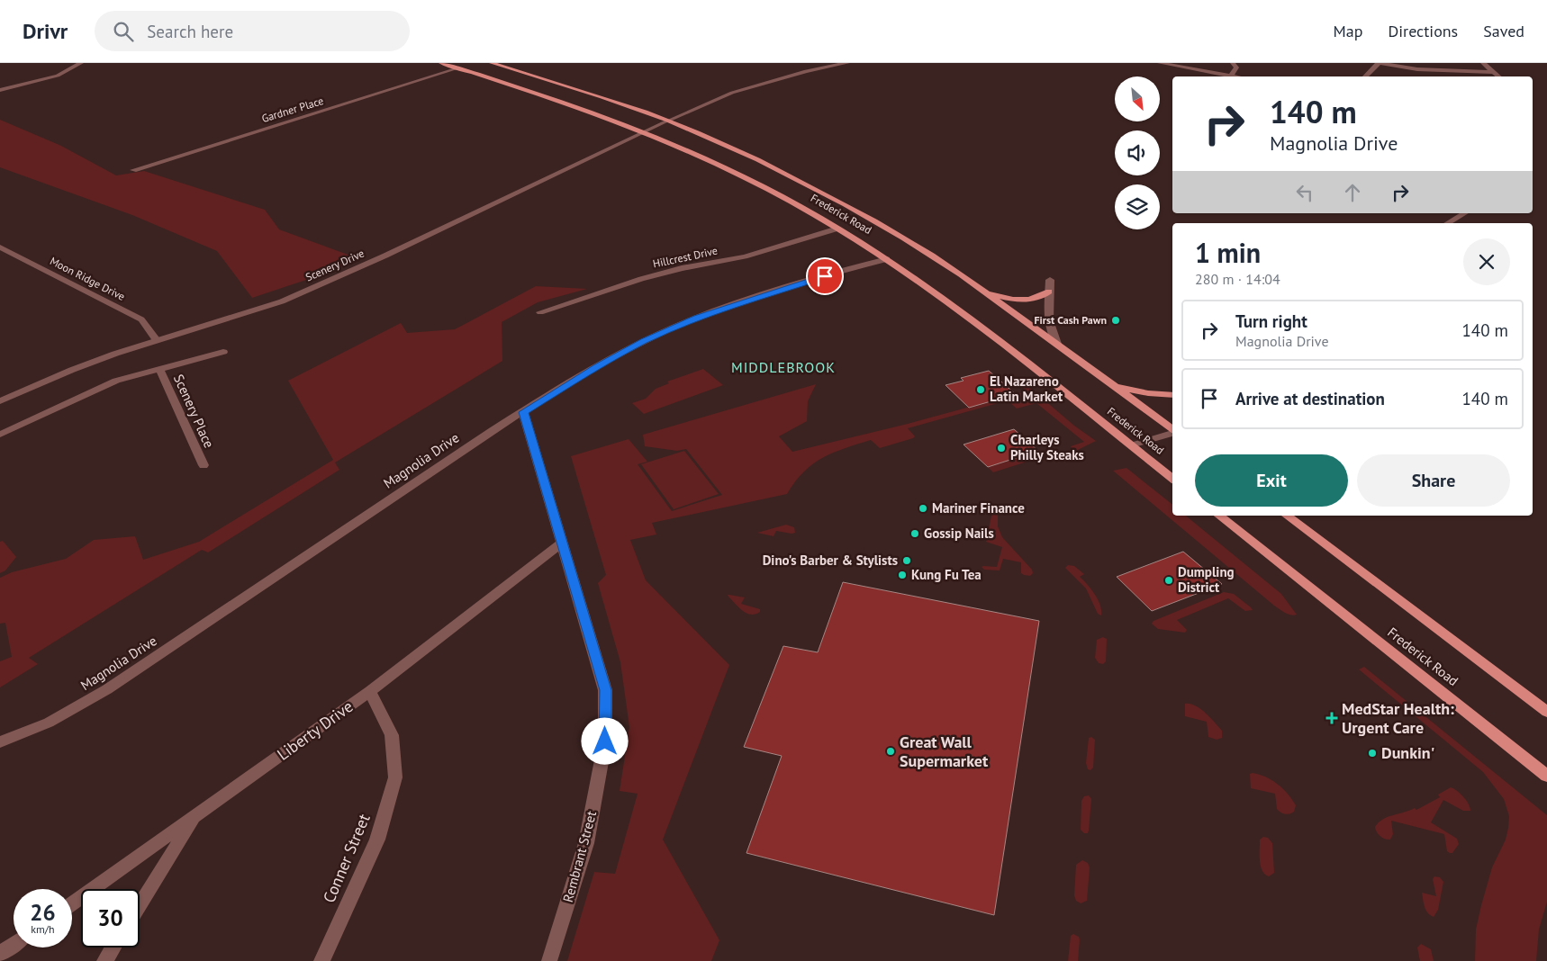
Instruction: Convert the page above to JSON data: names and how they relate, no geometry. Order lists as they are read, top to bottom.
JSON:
{
  "streets": {
    "main road": ["Frederick Road"],
    "street": [
      "Gardner Place",
      "Hillcrest Drive",
      "Scenery Drive",
      "Moon Ridge Drive",
      "Scenery Place",
      "Magnolia Drive",
      "Liberty Drive",
      "Rembrant Street",
      "Conner Street"
    ]
  },
  "crossings": [
    ["Gardner Place", "Frederick Road"],
    ["Frederick Road", "Hillcrest Drive"],
    ["Frederick Road", "Scenery Drive"],
    ["Frederick Road", "Magnolia Drive"],
    ["Scenery Drive", "Moon Ridge Drive"],
    ["Magnolia Drive", "Rembrant Street"],
    ["Liberty Drive", "Rembrant Street"],
    ["Liberty Drive", "Conner Street"]
  ],
  "districts": ["MIDDLEBROOK"],
  "places": {
    "other": [
      "First Cash Pawn",
      "El Nazareno Latin Market",
      "Charleys Philly Steaks",
      "Mariner Finance",
      "Gossip Nails",
      "Dino's Barber & Stylists",
      "Kung Fu Tea",
      "Dumpling District",
      "Great Wall Supermarket",
      "Dunkin'"
    ],
    "health": ["MedStar Health: Urgent Care"]
  },
  "north": "bottom right",
  "page": {
    "header": "Drivr",
    "search": "Search here",
    "nav": ["Map", "Directions", "Saved"],
    "turn": ["140 m", "Magnolia Drive"],
    "heading": ["1 min", "280 m · 14:04"],
    "list": [
      {
        "name": "Turn right",
        "note": "Magnolia Drive",
        "value": "140 m"
      },
      {
        "name": "Arrive at destination",
        "value": "140 m"
      }
    ],
    "buttons": ["Exit", "Share"],
    "speed": "26 km/h",
    "limit": "30"
  }
}
